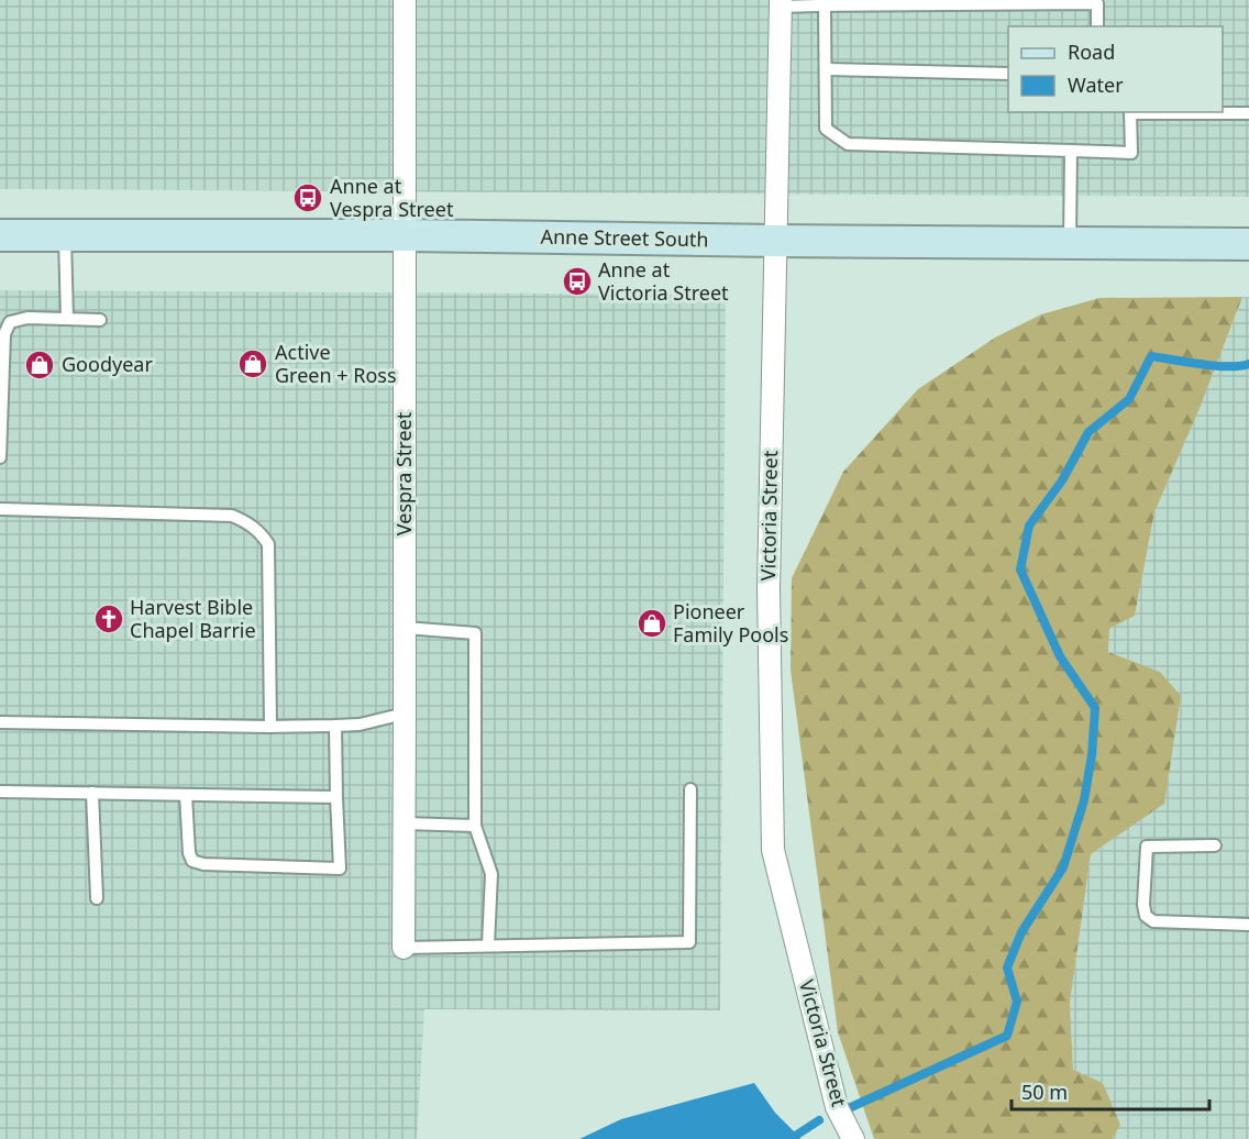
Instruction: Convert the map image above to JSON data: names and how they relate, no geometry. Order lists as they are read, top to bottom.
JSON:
{
  "streets": {
    "street": ["Anne Street South", "Vespra Street", "Victoria Street"]
  },
  "crossings": [
    ["Anne Street South", "Vespra Street"],
    ["Anne Street South", "Victoria Street"]
  ],
  "places": {
    "bus stop": ["Anne at Vespra Street", "Anne at Victoria Street"],
    "shop": ["Active Green + Ross", "Goodyear", "Pioneer Family Pools"],
    "church": ["Harvest Bible Chapel Barrie"]
  },
  "legend": ["Road", "Water"],
  "scale_bar": "50 m"
}
